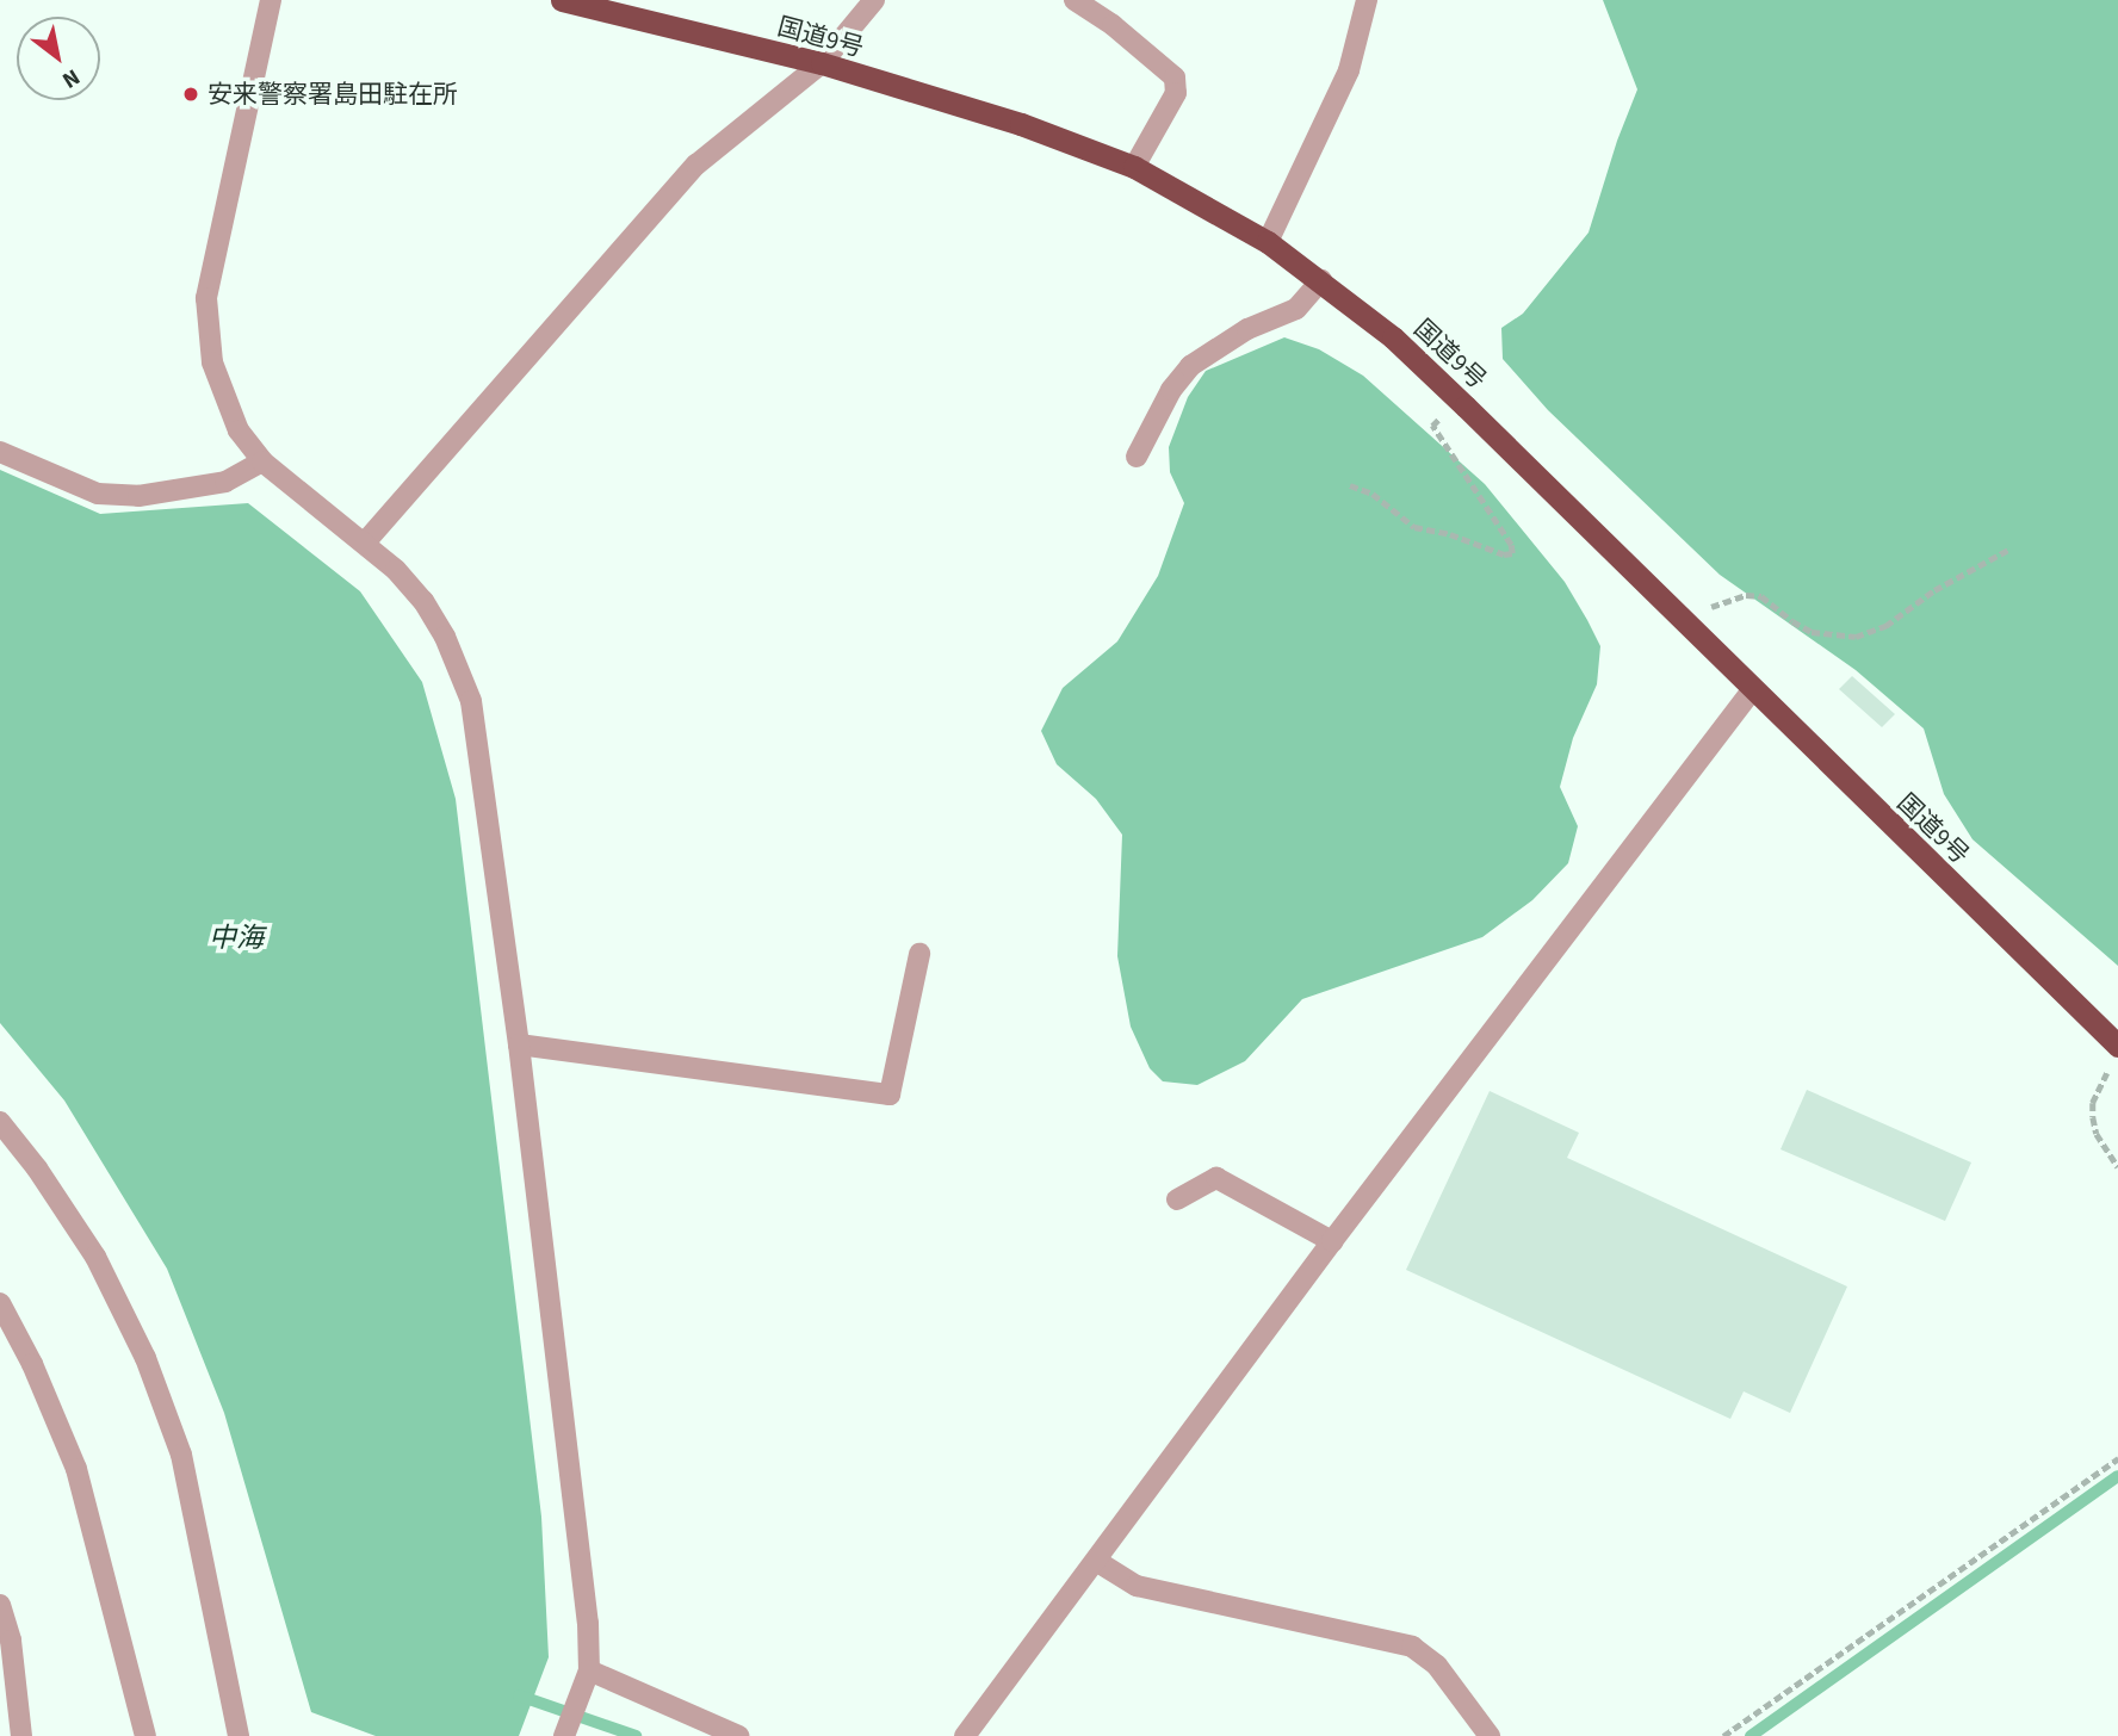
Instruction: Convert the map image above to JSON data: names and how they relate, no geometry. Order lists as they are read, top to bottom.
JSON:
{
  "streets": {
    "highway": ["国道9号"]
  },
  "water": ["中海"],
  "places": ["安来警察署島田駐在所"],
  "north": "bottom right"
}
